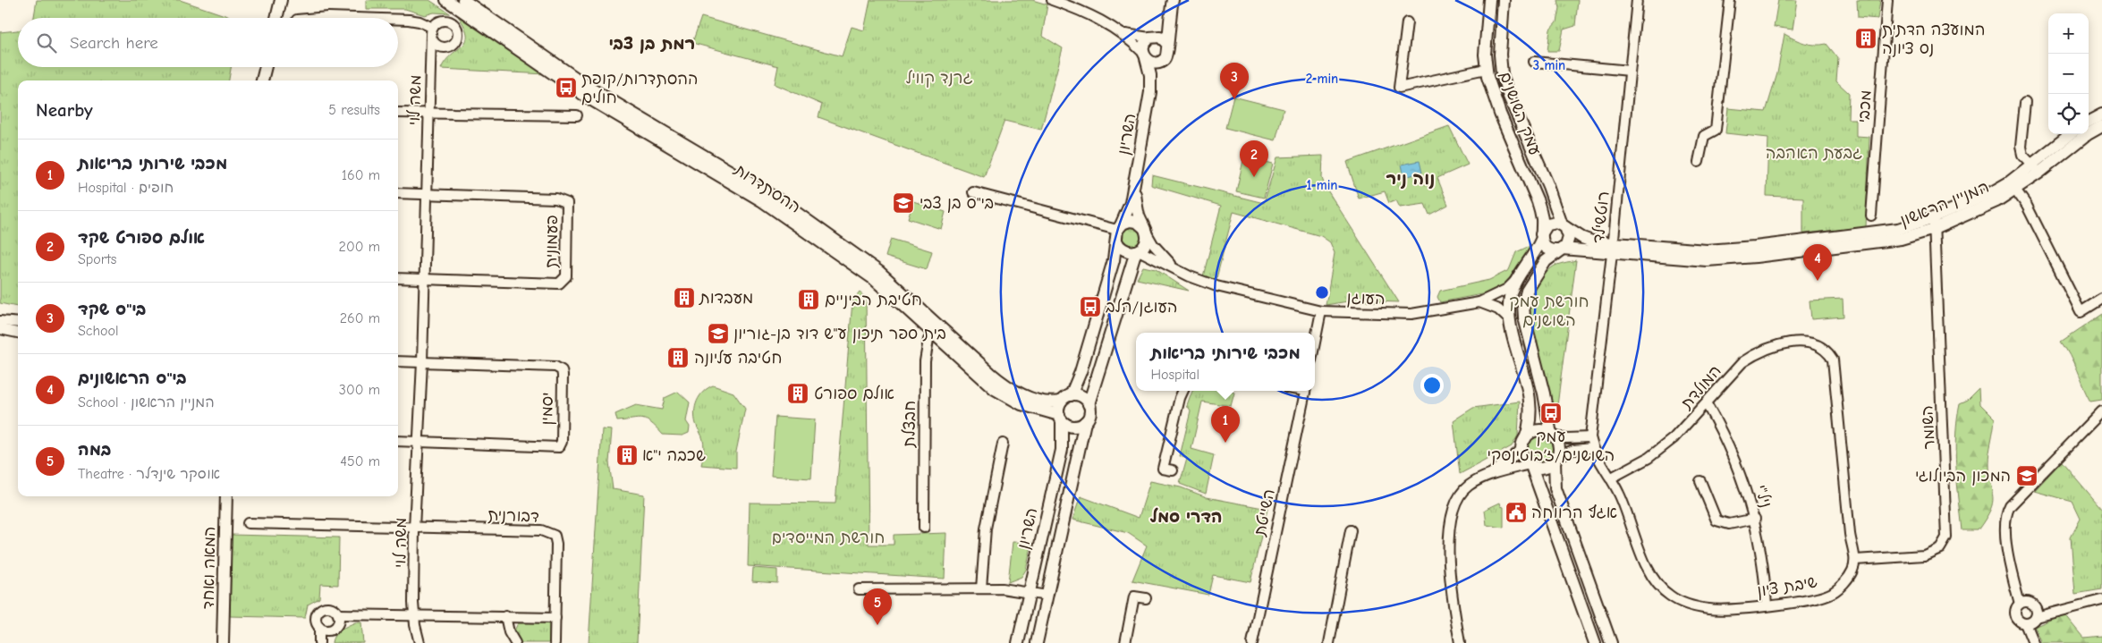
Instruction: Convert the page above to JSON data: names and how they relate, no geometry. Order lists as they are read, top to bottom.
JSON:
{
  "streets": {
    "street": [
      "משה לוי",
      "מכבי",
      "עמק השושנים",
      "השריון",
      "ההסתדרות",
      "המניין הראשון",
      "רוטשילד",
      "פעמונית",
      "העוגן",
      "המולדת",
      "יסמין",
      "חבצלת",
      "השומר",
      "ניל\"י",
      "השייטת",
      "דבורנית",
      "המאה ואחד",
      "שיבת ציון"
    ]
  },
  "crossings": [
    ["משה לוי", "פעמונית"],
    ["משה לוי", "יסמין"],
    ["משה לוי", "דבורנית"],
    ["עמק השושנים", "המניין הראשון"],
    ["השריון", "ההסתדרות"],
    ["השריון", "העוגן"],
    ["ההסתדרות", "חבצלת"],
    ["המניין הראשון", "רוטשילד"],
    ["המניין הראשון", "השומר"],
    ["רוטשילד", "שיבת ציון"],
    ["המולדת", "השומר"],
    ["המולדת", "ניל\"י"],
    ["המולדת", "שיבת ציון"],
    ["השומר", "שיבת ציון"],
    ["ניל\"י", "שיבת ציון"]
  ],
  "districts": ["רמת בן צבי", "נוה ניר", "הדרי סמל"],
  "parks": [
    "גרנד קוויל",
    "גבעת האהבה",
    "חורשת עמק השושנים",
    "חורשת המייסדים"
  ],
  "places": {
    "building": [
      "המועצה הדתית נס ציונה",
      "מעבדות",
      "חטיבת הביניים",
      "חטיבה עליונה",
      "אולם ספורט",
      "שכבה י\"א"
    ],
    "bus stop": ["ההסתדרות/קופת חולים", "העוגן/הלב", "עמק השושנים/ז׳בוטינסקי"],
    "school or university": ["בי\"ס בן צבי", "בית ספר תיכון ע\"ש דוד בן-גוריון", "המכון הביולוגי"],
    "public building": ["אגף הרווחה"]
  },
  "page": {
    "map_buttons": ["+", "−"],
    "search": "Search here",
    "pins": [
      "3",
      "2",
      "4",
      "1",
      "5"
    ],
    "heading": ["Nearby", "5 results"],
    "list": [
      {
        "mark": "1",
        "name": "מכבי שירותי בריאות",
        "note": "Hospital · חופים",
        "value": "160 m"
      },
      {
        "mark": "2",
        "name": "אולם ספורט שקד",
        "note": "Sports",
        "value": "200 m"
      },
      {
        "mark": "3",
        "name": "בי\"ס שקד",
        "note": "School",
        "value": "260 m"
      },
      {
        "mark": "4",
        "name": "בי\"ס הראשונים",
        "note": "School · המניין הראשון",
        "value": "300 m"
      },
      {
        "mark": "5",
        "name": "במה",
        "note": "Theatre · אוסקר שינדלר",
        "value": "450 m"
      }
    ],
    "popup": ["מכבי שירותי בריאות", "Hospital"]
  },
  "rings": ["3 min", "2 min", "1 min"]
}
